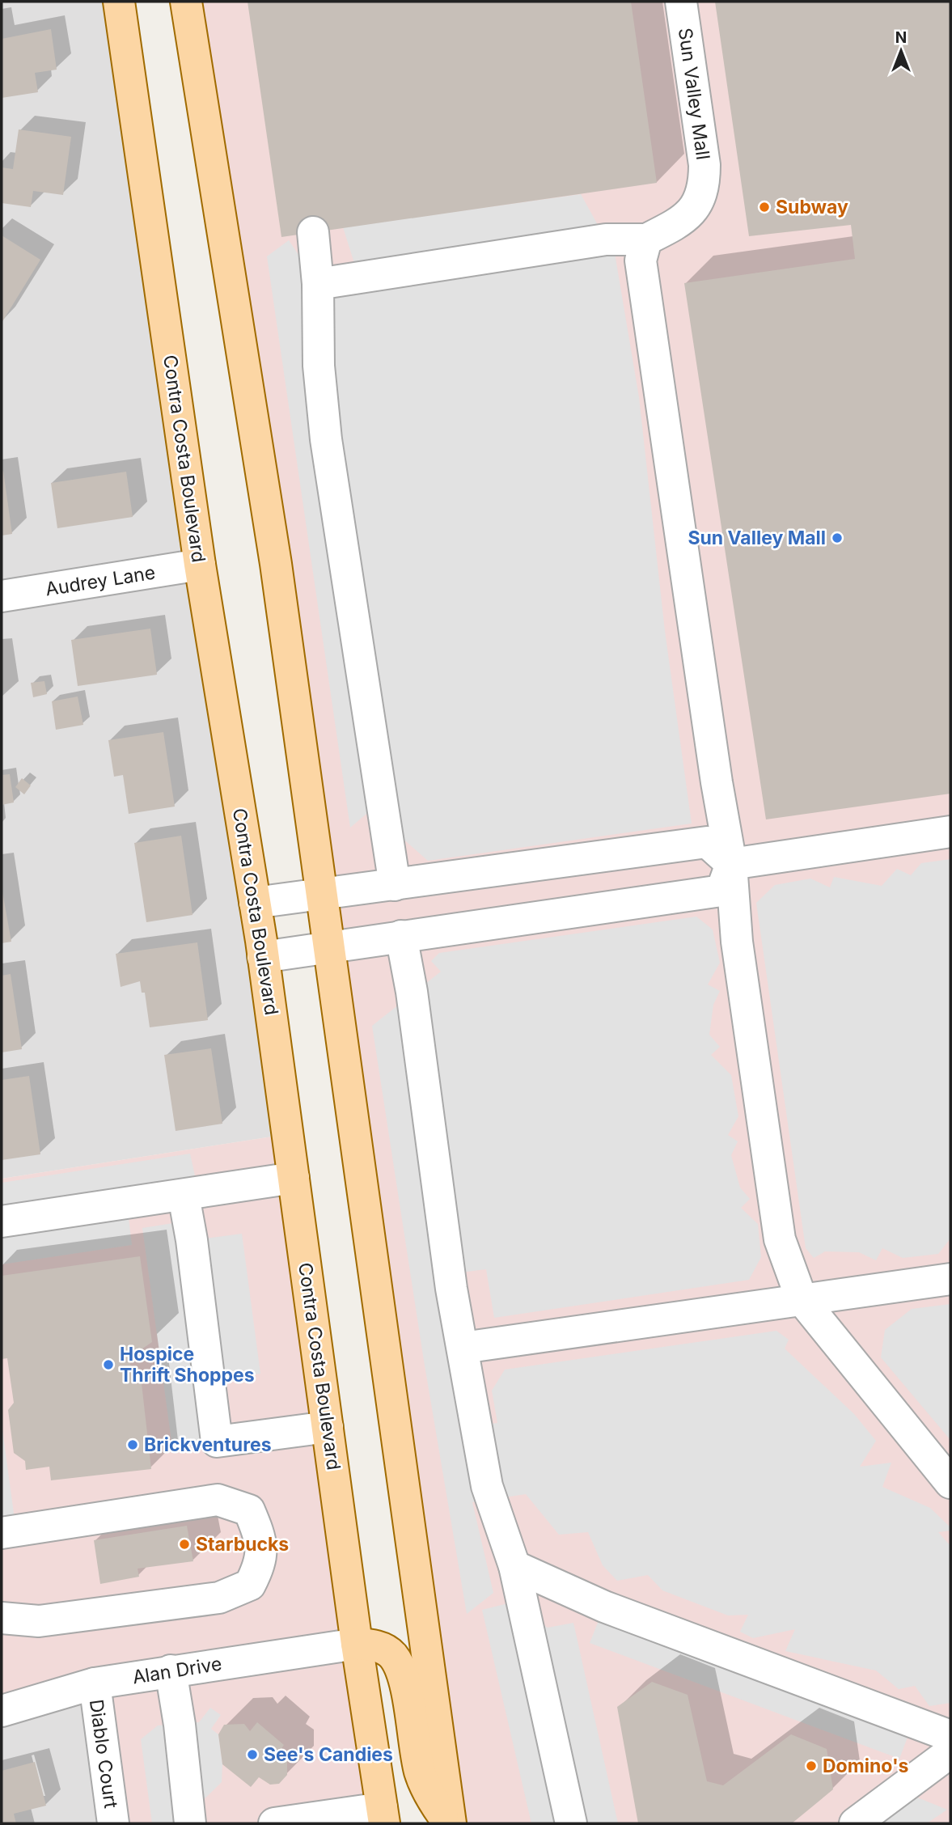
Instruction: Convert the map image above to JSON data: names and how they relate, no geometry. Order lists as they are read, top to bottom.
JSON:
{
  "streets": {
    "main road": ["Contra Costa Boulevard"],
    "street": [
      "Sun Valley Mall",
      "Audrey Lane",
      "Alan Drive",
      "Diablo Court"
    ]
  },
  "crossings": [
    ["Contra Costa Boulevard", "Audrey Lane"],
    ["Contra Costa Boulevard", "Alan Drive"],
    ["Alan Drive", "Diablo Court"]
  ],
  "places": [
    "Subway",
    "Sun Valley Mall",
    "Hospice Thrift Shoppes",
    "Brickventures",
    "Starbucks",
    "See's Candies",
    "Domino's"
  ],
  "north": "top"
}
